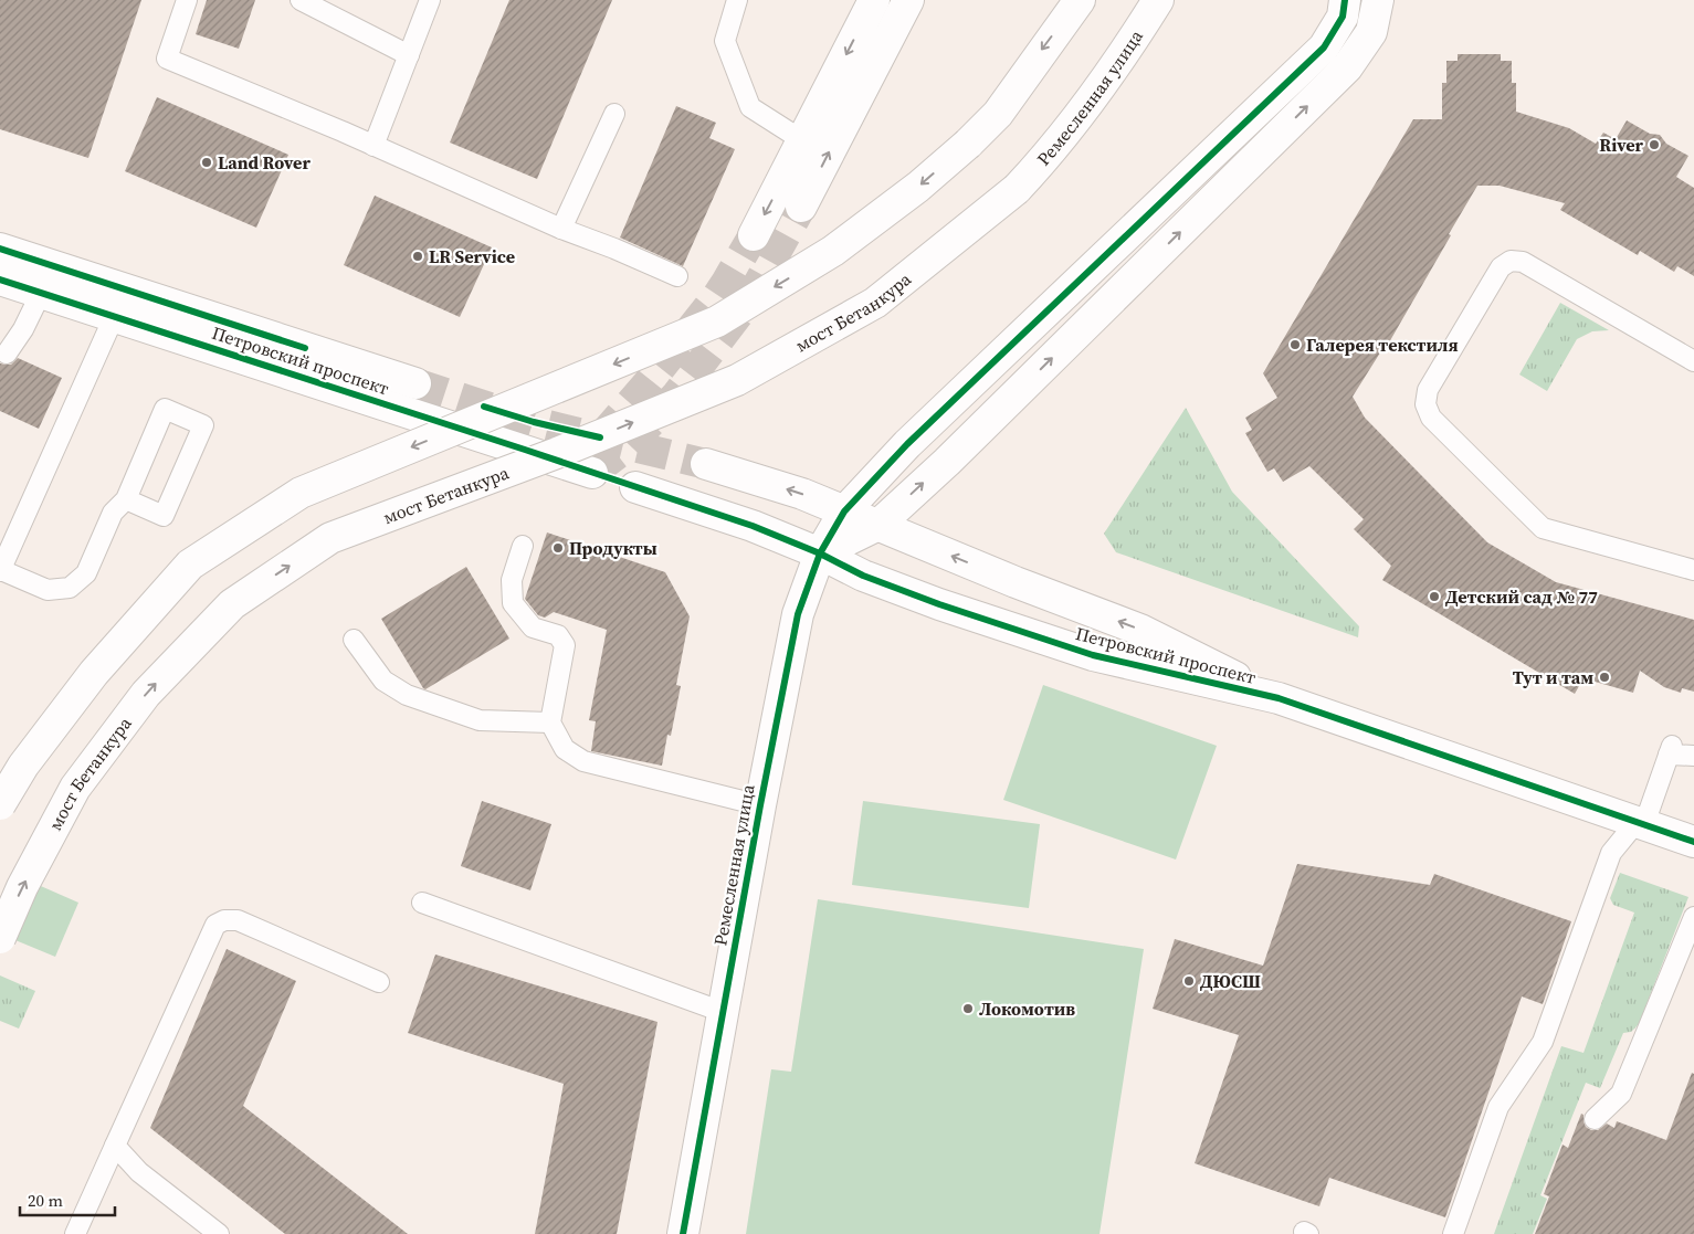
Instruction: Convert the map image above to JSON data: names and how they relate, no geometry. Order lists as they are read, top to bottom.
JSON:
{
  "streets": {
    "street": ["Ремесленная улица", "мост Бетанкура", "Петровский проспект"]
  },
  "crossings": [
    ["Ремесленная улица", "мост Бетанкура"],
    ["Ремесленная улица", "Петровский проспект"]
  ],
  "places": [
    "River",
    "Land Rover",
    "LR Service",
    "Галерея текстиля",
    "Продукты",
    "Детский сад № 77",
    "Тут и там",
    "ДЮСШ",
    "Локомотив"
  ],
  "scale_bar": "20 m"
}
